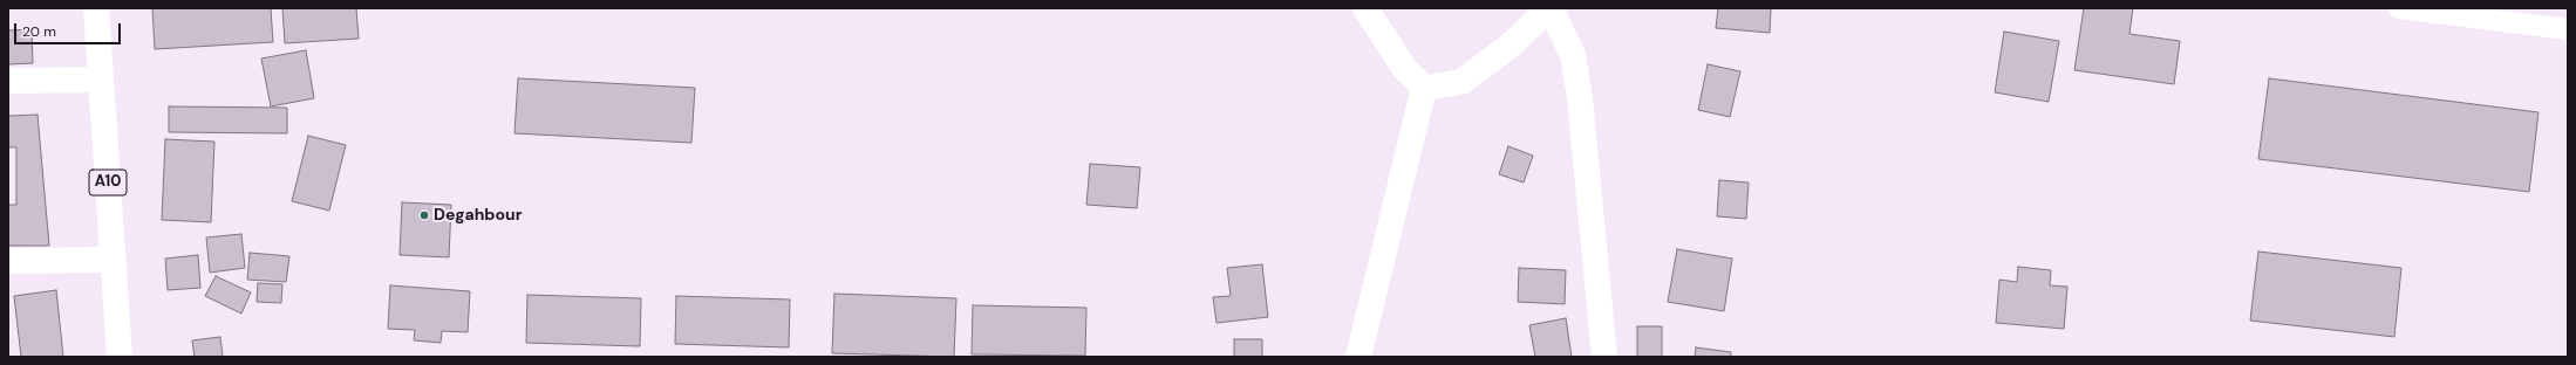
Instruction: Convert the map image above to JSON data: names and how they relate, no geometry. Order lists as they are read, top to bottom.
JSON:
{
  "streets": {
    "main road": ["A10"]
  },
  "places": ["Degahbour"],
  "scale_bar": "20 m"
}
